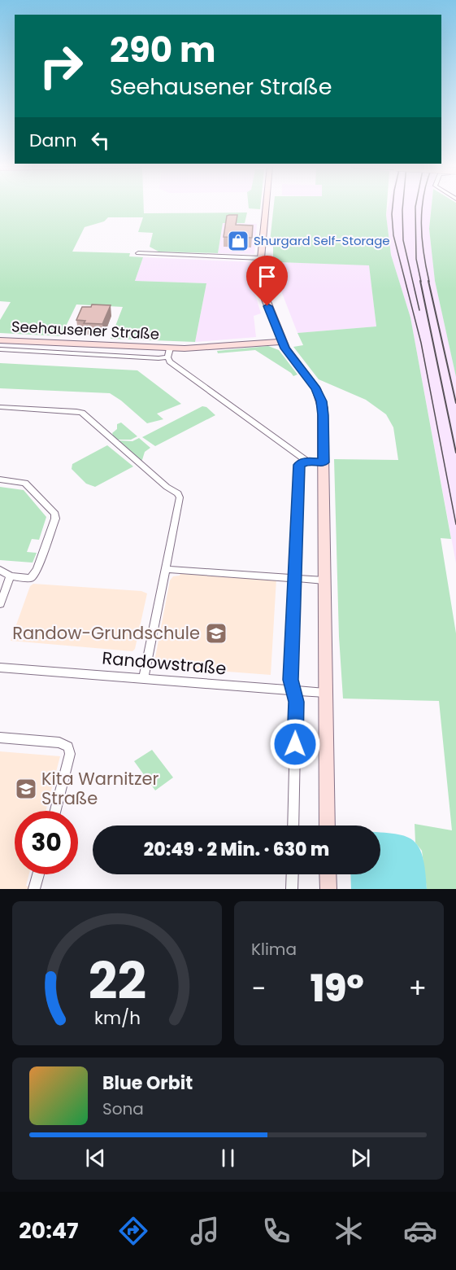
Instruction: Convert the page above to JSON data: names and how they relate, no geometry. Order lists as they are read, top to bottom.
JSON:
{
  "streets": {
    "main road": ["Seehausener Straße"],
    "street": ["Randowstraße"]
  },
  "places": {
    "shop": ["Shurgard Self-Storage"],
    "school or university": ["Randow-Grundschule", "Kita Warnitzer Straße"]
  },
  "page": {
    "turn": ["290 m", "Seehausener Straße"],
    "then": "Dann",
    "limit": "30",
    "trip": "20:49 · 2 Min. · 630 m",
    "tile": "Klima",
    "heat": ["−", "19°", "+"],
    "song": ["Blue Orbit", "Sona"],
    "tabs": "20:47",
    "gauge": ["22", "km/h"]
  }
}
